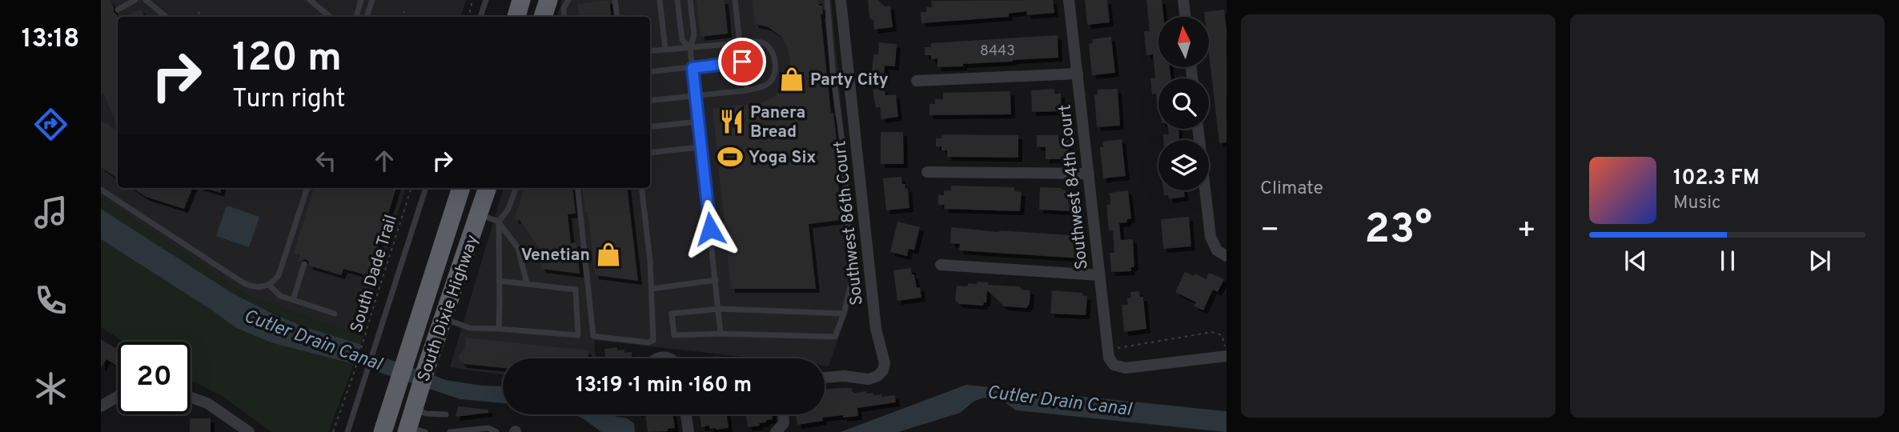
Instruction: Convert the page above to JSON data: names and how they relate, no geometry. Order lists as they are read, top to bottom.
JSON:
{
  "streets": {
    "highway": ["South Dixie Highway"],
    "street": ["Southwest 84th Court", "Southwest 86th Court"],
    "path": ["South Dade Trail"]
  },
  "water": ["Cutler Drain Canal"],
  "places": {
    "shop": ["Party City", "Venetian"],
    "restaurant": ["Panera Bread"],
    "sports": ["Yoga Six"]
  },
  "house_numbers": ["8443"],
  "north": "top",
  "page": {
    "tabs": "13:18",
    "tile": "Climate",
    "turn": ["120 m", "Turn right"],
    "song": ["102.3 FM", "Music"],
    "heat": ["−", "23°", "+"],
    "limit": "20",
    "trip": "13:19 · 1 min · 160 m"
  }
}
